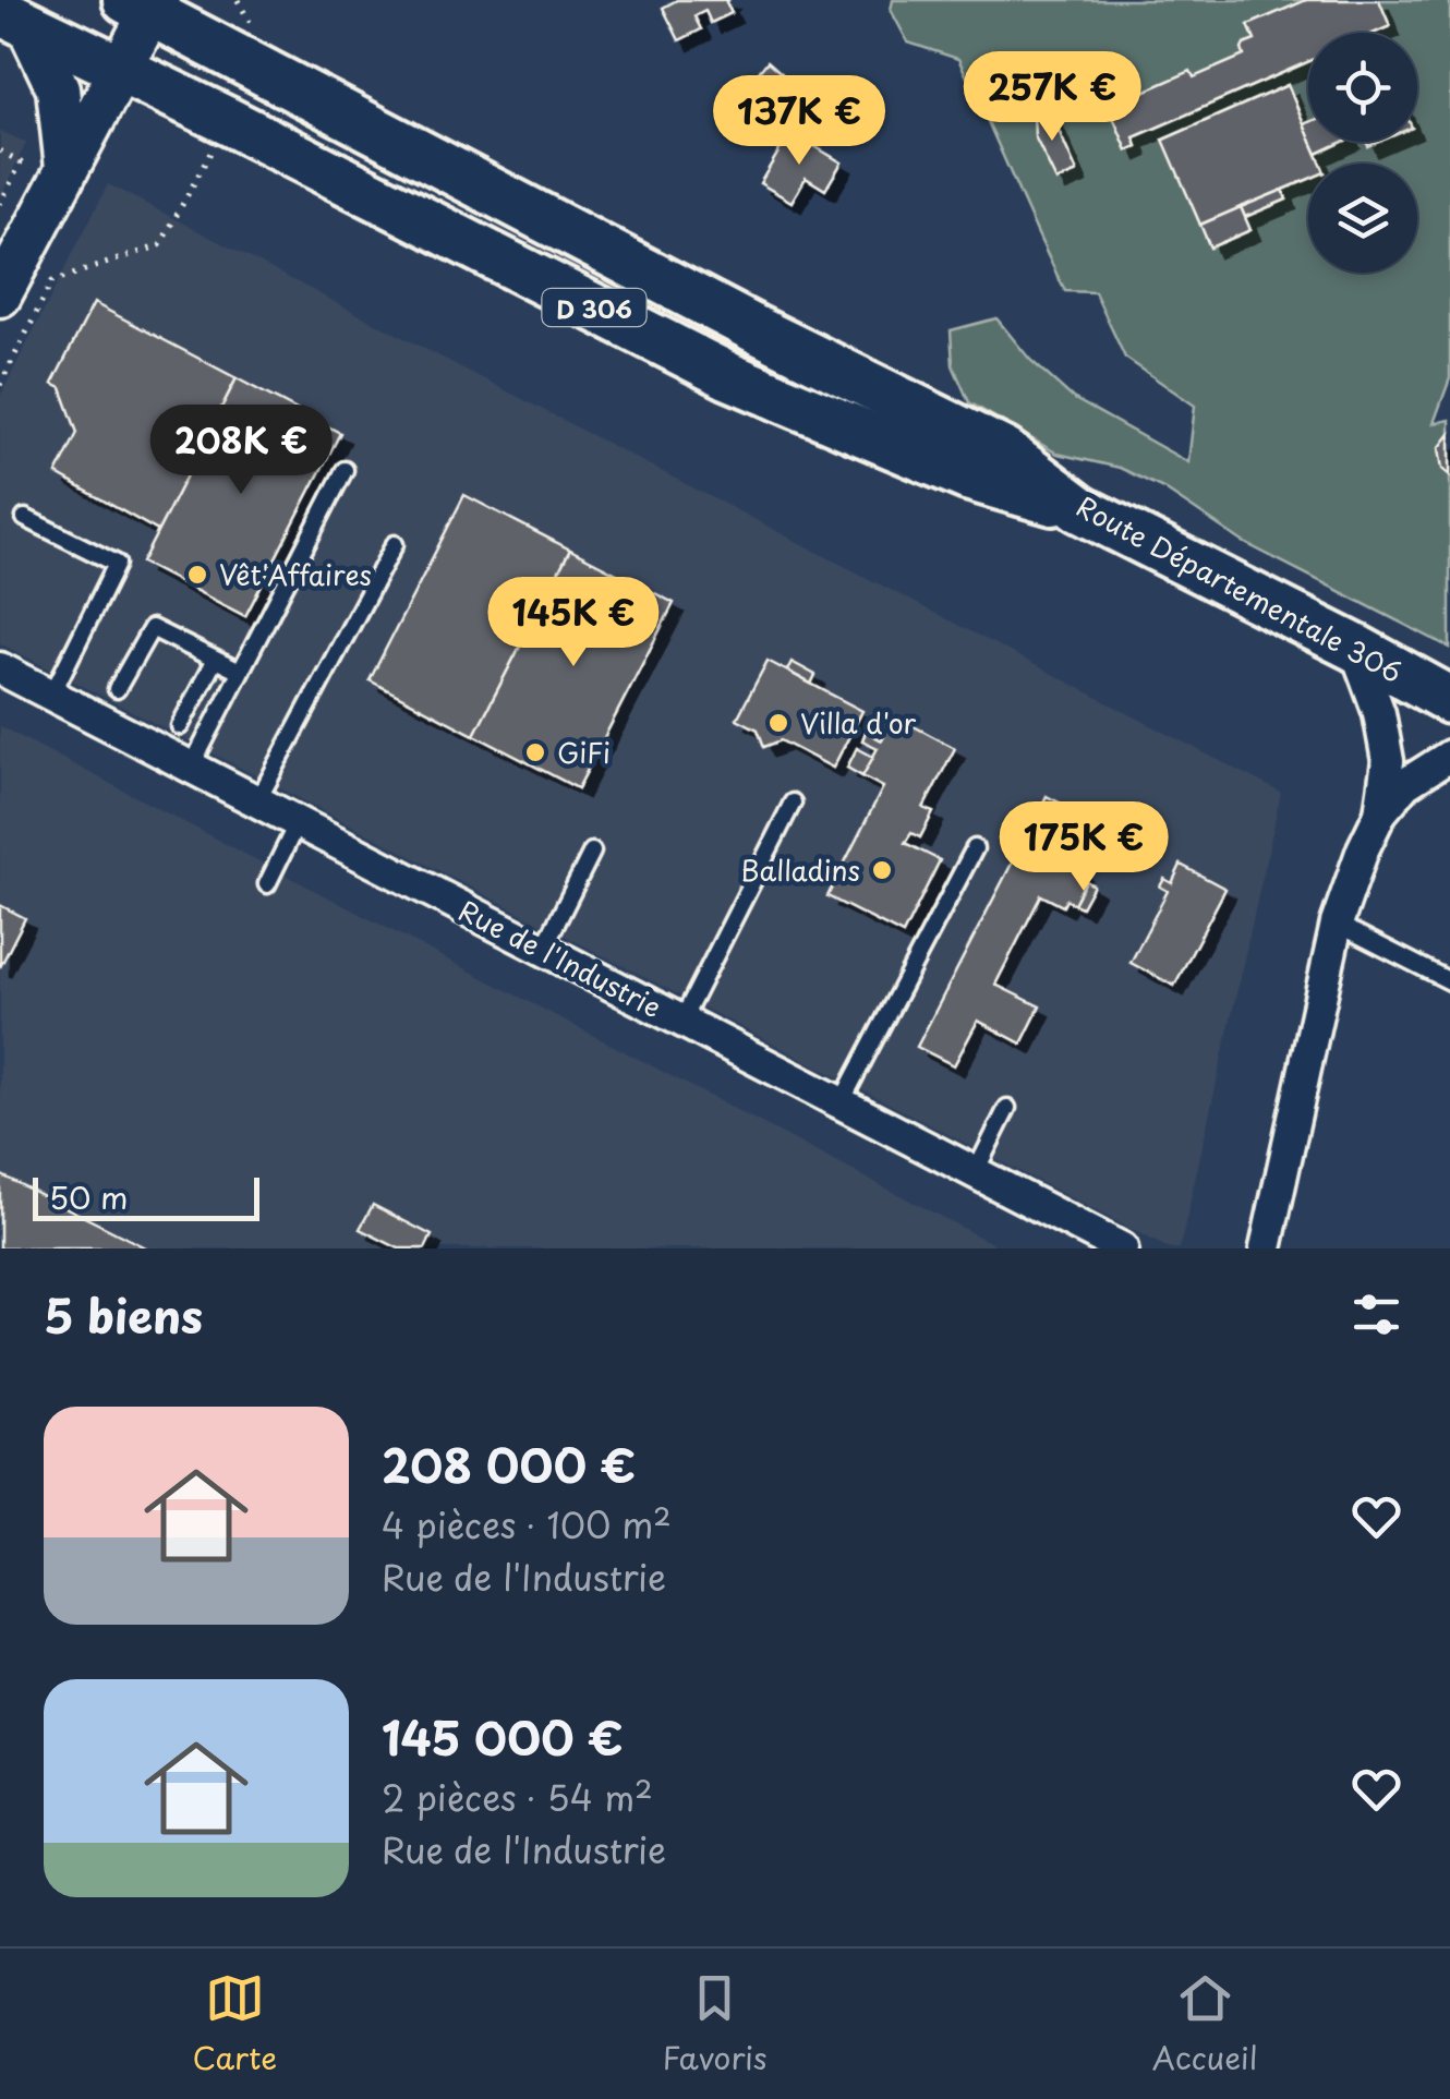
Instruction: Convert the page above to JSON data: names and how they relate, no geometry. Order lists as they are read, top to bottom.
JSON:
{
  "streets": {
    "main road": ["D 306", "Route Départementale 306"],
    "street": ["Rue de l'Industrie"]
  },
  "crossings": [
    ["D 306", "Route Départementale 306"]
  ],
  "places": [
    "Vêt'Affaires",
    "Villa d'or",
    "GiFi",
    "Balladins"
  ],
  "scale_bar": "50 m",
  "page": {
    "price": [
      "257K €",
      "137K €",
      "208K €",
      "145K €",
      "175K €"
    ],
    "scale": "50 m",
    "heading": "5 biens",
    "list": [
      {
        "name": "208 000 €",
        "note": "4 pièces · 100 m² · Rue de l'Industrie"
      },
      {
        "name": "145 000 €",
        "note": "2 pièces · 54 m² · Rue de l'Industrie"
      }
    ],
    "tabs": ["Carte", "Favoris", "Accueil"]
  }
}
